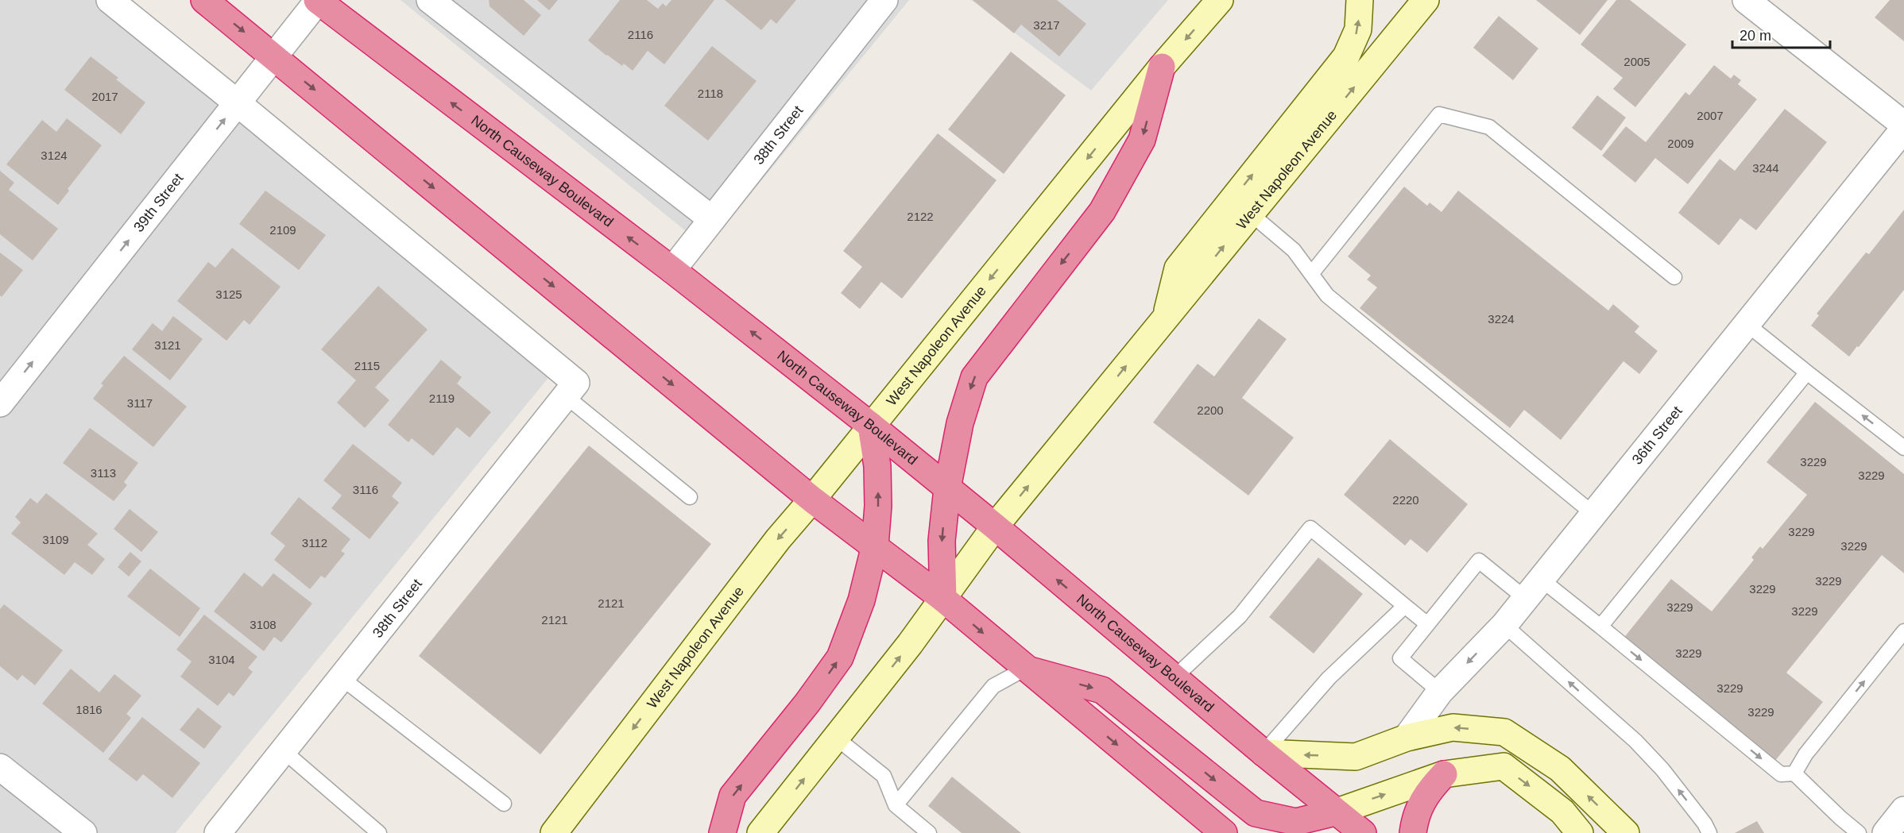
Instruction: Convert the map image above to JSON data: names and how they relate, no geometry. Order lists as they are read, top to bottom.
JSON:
{
  "streets": {
    "highway": ["North Causeway Boulevard"],
    "main road": ["West Napoleon Avenue"],
    "street": ["38th Street", "39th Street", "36th Street"]
  },
  "crossings": [
    ["38th Street", "North Causeway Boulevard"],
    ["West Napoleon Avenue", "North Causeway Boulevard"],
    ["North Causeway Boulevard", "39th Street"]
  ],
  "one_way": ["39th Street"],
  "house_numbers": [
    "3217",
    "2116",
    "2005",
    "2118",
    "2017",
    "2007",
    "2009",
    "3124",
    "3244",
    "2122",
    "2109",
    "3125",
    "3224",
    "3121",
    "2115",
    "2119",
    "3117",
    "2200",
    "3229",
    "3113",
    "3229",
    "3116",
    "2220",
    "3229",
    "3109",
    "3112",
    "3229",
    "3229",
    "3229",
    "2121",
    "3229",
    "3229",
    "2121",
    "3108",
    "3229",
    "3104",
    "3229",
    "1816",
    "3229"
  ],
  "scale_bar": "20 m"
}
